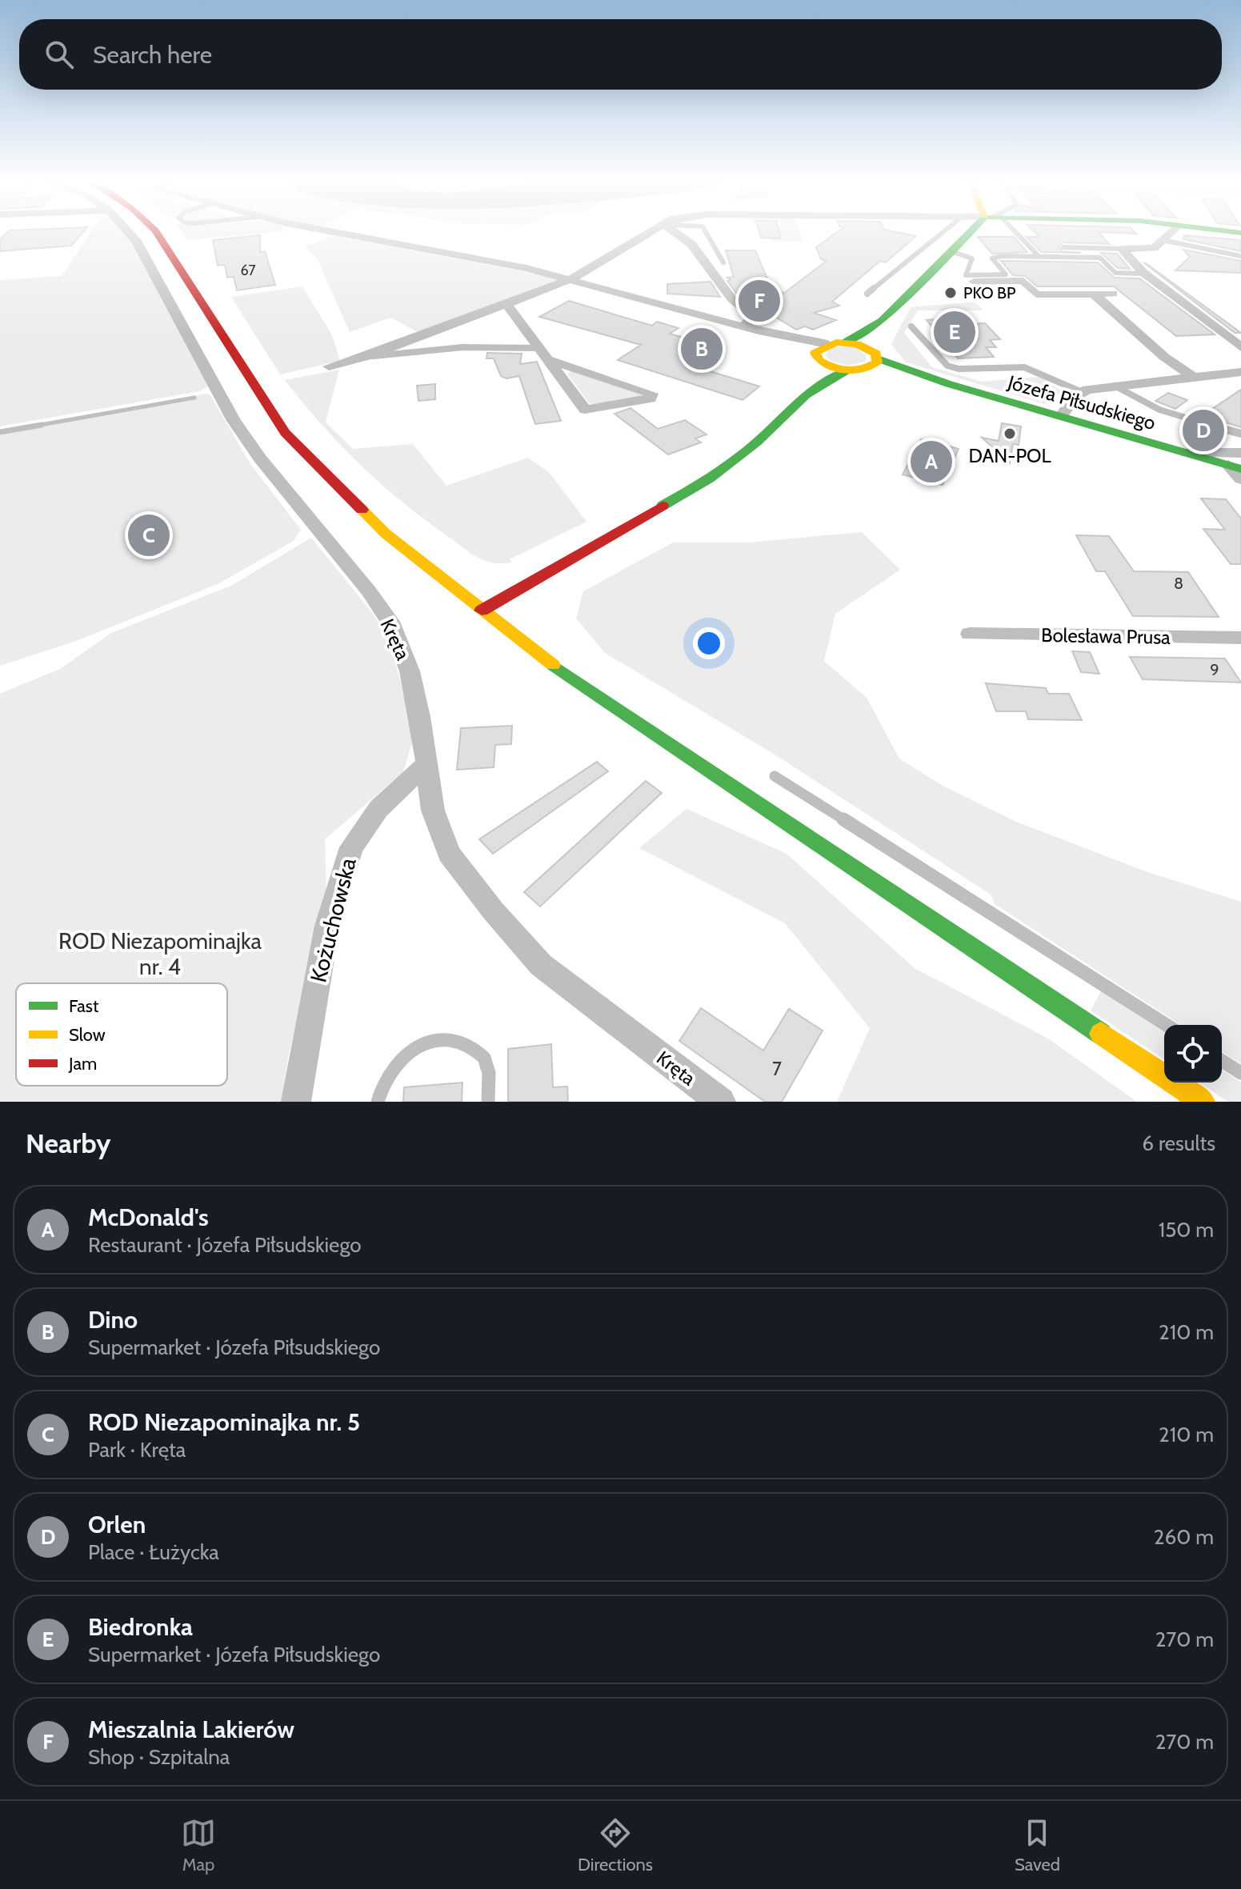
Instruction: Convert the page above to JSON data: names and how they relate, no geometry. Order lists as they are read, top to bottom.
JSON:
{
  "streets": {
    "street": [
      "Józefa Piłsudskiego",
      "Bolesława Prusa",
      "Kręta",
      "Kożuchowska"
    ]
  },
  "crossings": [
    ["Kręta", "Kożuchowska"]
  ],
  "parks": ["ROD Niezapominajka nr. 4"],
  "places": ["PKO BP", "DAN-POL"],
  "house_numbers": [
    "67",
    "8",
    "9",
    "7"
  ],
  "legend": ["Fast", "Slow", "Jam"],
  "page": {
    "search": "Search here",
    "pins": [
      "F",
      "E",
      "B",
      "D",
      "A",
      "C"
    ],
    "heading": ["Nearby", "6 results"],
    "list": [
      {
        "mark": "A",
        "name": "McDonald's",
        "note": "Restaurant · Józefa Piłsudskiego",
        "value": "150 m"
      },
      {
        "mark": "B",
        "name": "Dino",
        "note": "Supermarket · Józefa Piłsudskiego",
        "value": "210 m"
      },
      {
        "mark": "C",
        "name": "ROD Niezapominajka nr. 5",
        "note": "Park · Kręta",
        "value": "210 m"
      },
      {
        "mark": "D",
        "name": "Orlen",
        "note": "Place · Łużycka",
        "value": "260 m"
      },
      {
        "mark": "E",
        "name": "Biedronka",
        "note": "Supermarket · Józefa Piłsudskiego",
        "value": "270 m"
      },
      {
        "mark": "F",
        "name": "Mieszalnia Lakierów",
        "note": "Shop · Szpitalna",
        "value": "270 m"
      }
    ],
    "nav": ["Map", "Directions", "Saved"]
  }
}
